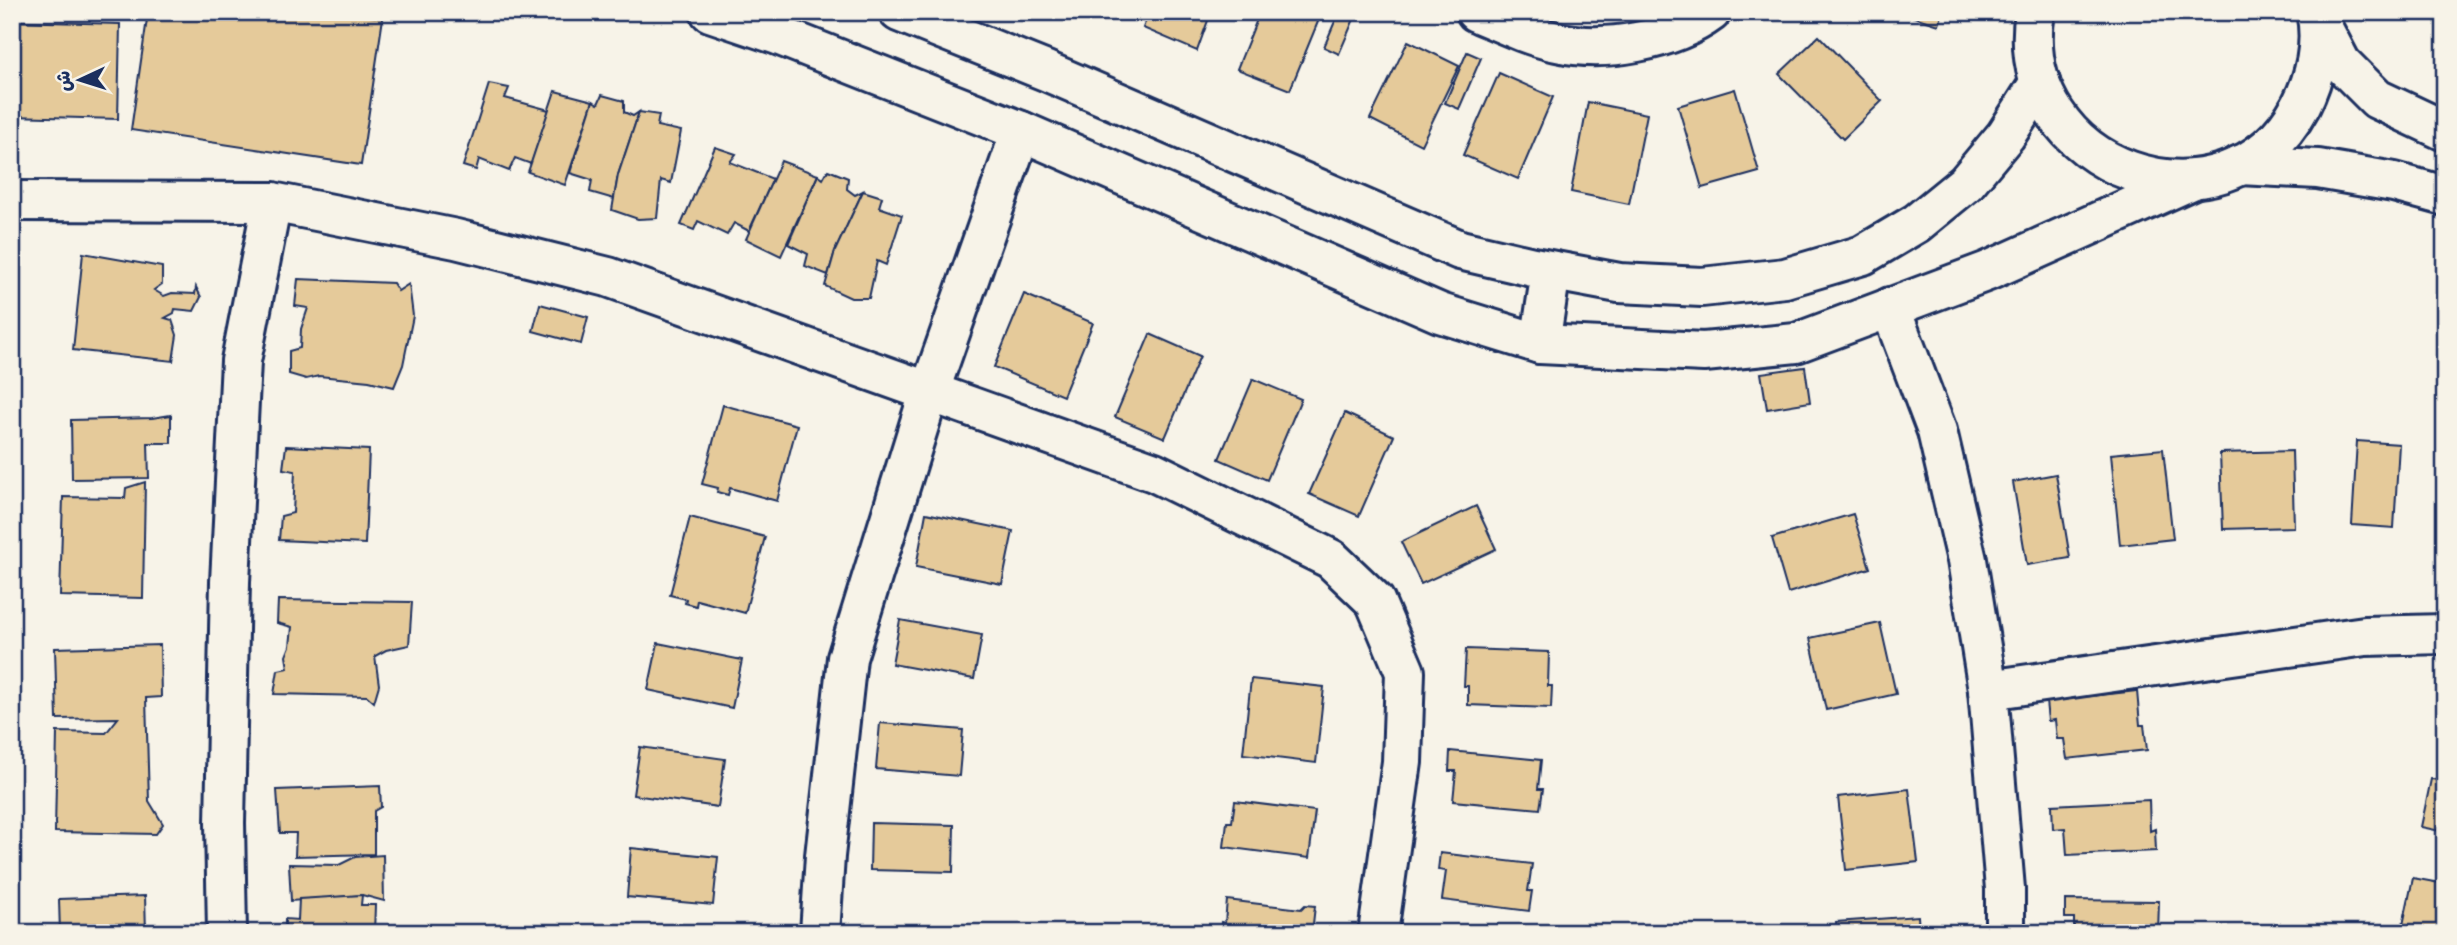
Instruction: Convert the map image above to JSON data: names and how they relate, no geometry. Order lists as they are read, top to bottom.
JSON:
{
  "north": "left"
}
